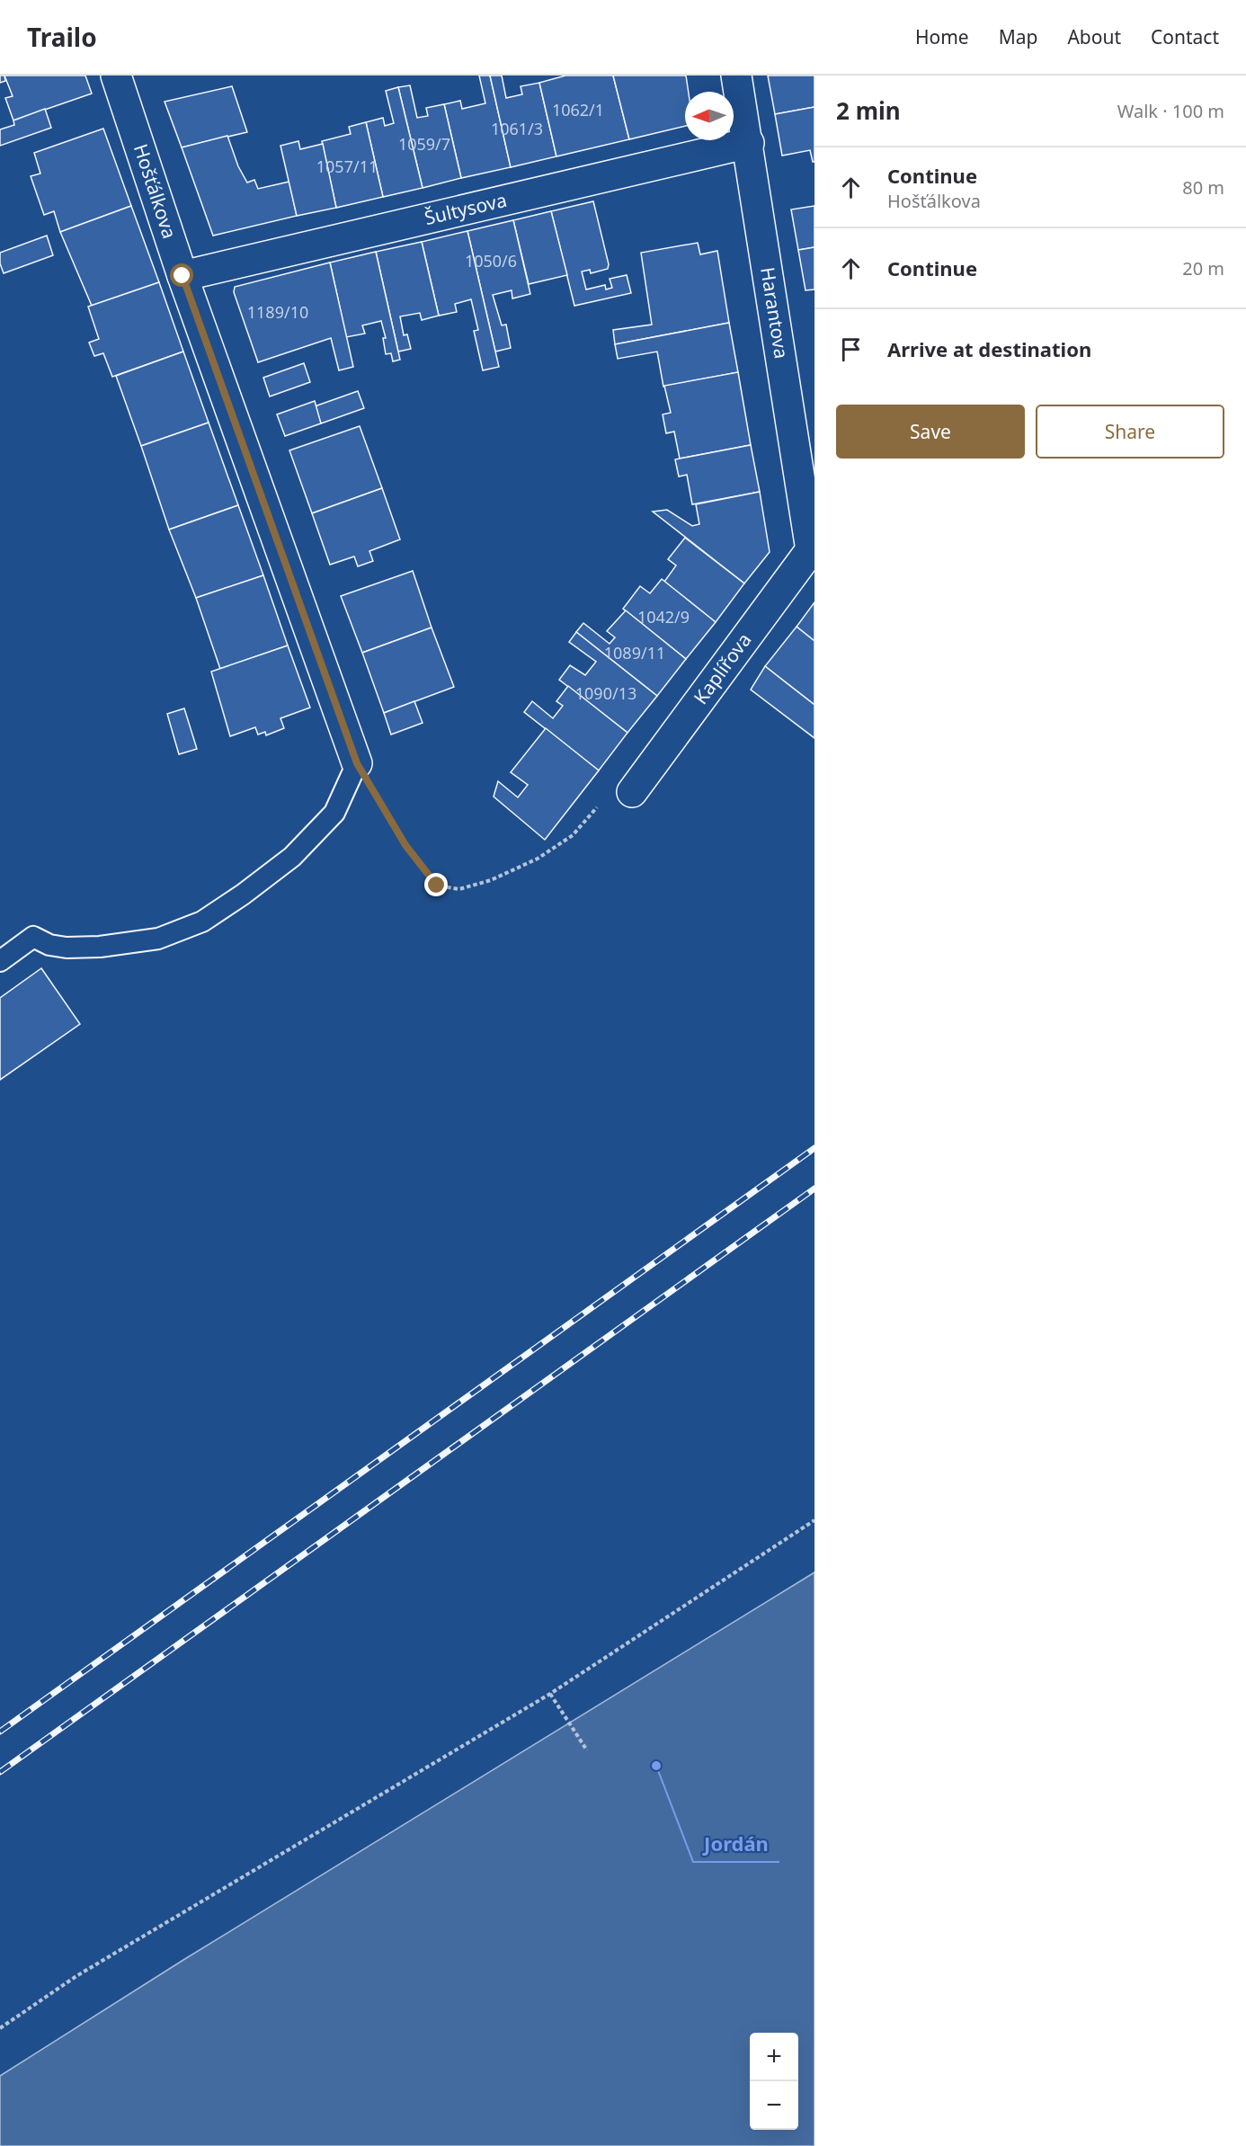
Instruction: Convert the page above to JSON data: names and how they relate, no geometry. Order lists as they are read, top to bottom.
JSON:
{
  "streets": {
    "street": [
      "Hošťálkova",
      "Šultysova",
      "Harantova",
      "Kaplířova"
    ]
  },
  "crossings": [
    ["Hošťálkova", "Šultysova"],
    ["Šultysova", "Harantova"],
    ["Harantova", "Kaplířova"]
  ],
  "places": ["Jordán"],
  "house_numbers": [
    "1062/1",
    "1061/3",
    "1059/7",
    "1057/11",
    "1050/6",
    "1189/10",
    "1042/9",
    "1089/11",
    "1090/13"
  ],
  "north": "left",
  "page": {
    "header": "Trailo",
    "nav": [
      "Home",
      "Map",
      "About",
      "Contact"
    ],
    "heading": ["2 min", "Walk · 100 m"],
    "list": [
      ["Continue", "Hošťálkova", "80 m"],
      ["Continue", "20 m"],
      "Arrive at destination"
    ],
    "buttons": ["Save", "Share"],
    "map_buttons": ["+", "−"]
  }
}
